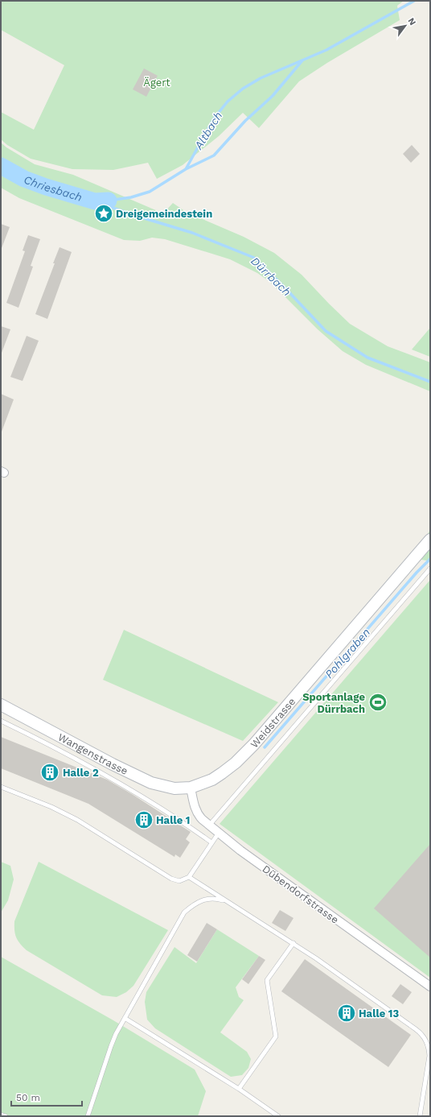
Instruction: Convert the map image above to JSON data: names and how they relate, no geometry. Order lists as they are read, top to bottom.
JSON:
{
  "streets": {
    "main road": ["Weidstrasse", "Wangenstrasse"],
    "street": ["Dübendorfstrasse"]
  },
  "crossings": [
    ["Weidstrasse", "Wangenstrasse"],
    ["Weidstrasse", "Dübendorfstrasse"],
    ["Wangenstrasse", "Dübendorfstrasse"]
  ],
  "water": [
    "Altbach",
    "Chriesbach",
    "Dürrbach",
    "Pohlgraben"
  ],
  "parks": ["Ägert"],
  "places": {
    "place": ["Dreigemeindestein"],
    "sports": ["Sportanlage Dürrbach"],
    "building": ["Halle 2", "Halle 1", "Halle 13"]
  },
  "scale_bar": "50 m",
  "north": "top right"
}
